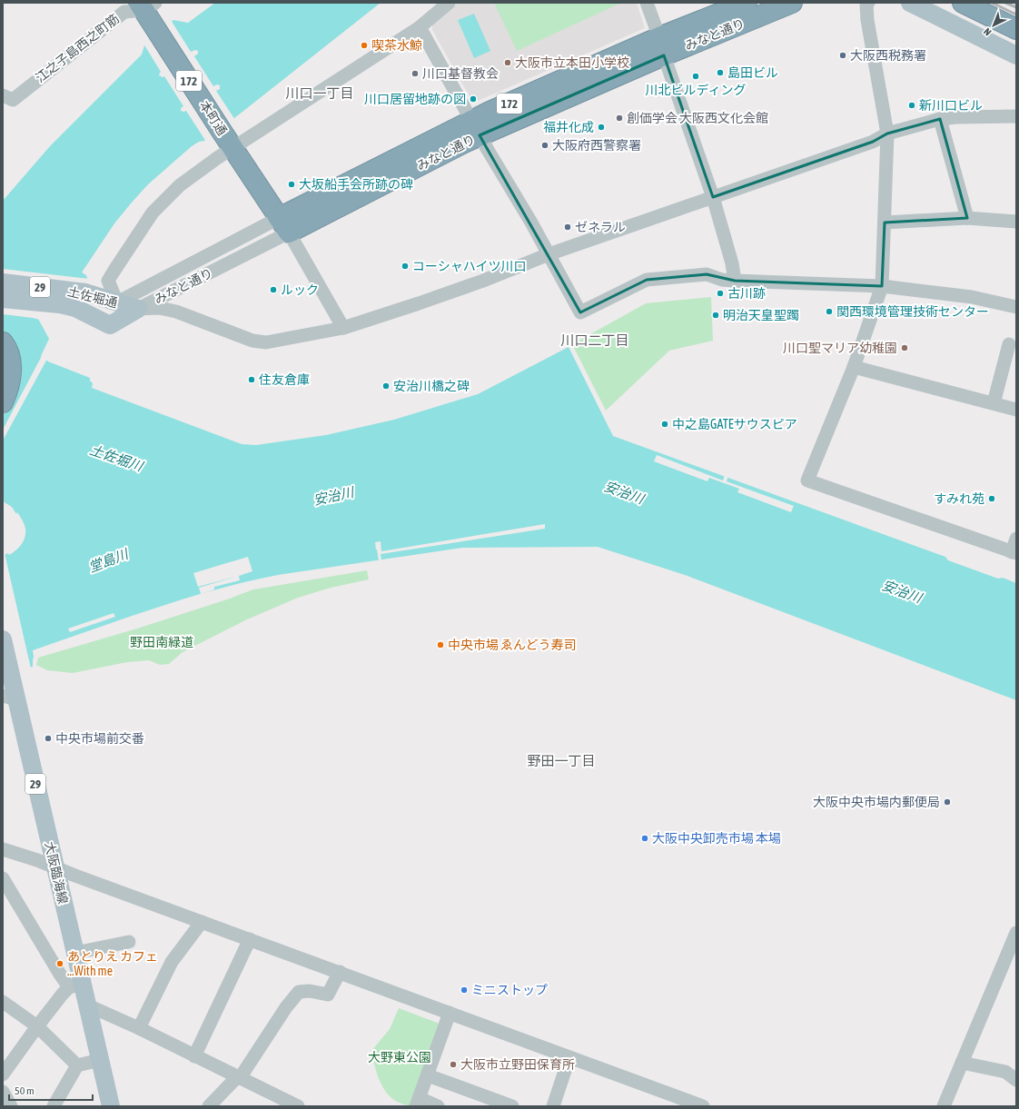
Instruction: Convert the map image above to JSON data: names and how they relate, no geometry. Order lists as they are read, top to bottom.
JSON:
{
  "streets": {
    "highway": ["みなと通り", "172", "本町通"],
    "main road": ["29", "土佐堀通", "大阪臨海線"],
    "street": ["江之子島西之町筋"]
  },
  "crossings": [
    ["みなと通り", "本町通"],
    ["みなと通り", "土佐堀通"],
    ["江之子島西之町筋", "本町通"]
  ],
  "districts": ["川口一丁目", "川口二丁目", "野田一丁目"],
  "water": ["土佐堀川", "安治川", "堂島川"],
  "parks": ["野田南緑道", "大野東公園"],
  "places": [
    "喫茶水鯨",
    "大阪西税務署",
    "大阪市立本田小学校",
    "島田ビル",
    "川口基督教会",
    "川北ビルディング",
    "川口居留地跡の図",
    "新川口ビル",
    "創価学会 大阪西文化会館",
    "福井化成",
    "大阪府西警察署",
    "大坂船手会所跡の碑",
    "ゼネラル",
    "コーシャハイツ川口",
    "ルック",
    "古川跡",
    "関西環境管理技術センター",
    "明治天皇聖躅",
    "川口聖マリア幼稚園",
    "住友倉庫",
    "安治川橋之碑",
    "中之島GATEサウスピア",
    "すみれ苑",
    "中央市場 ゑんどう寿司",
    "中央市場前交番",
    "大阪中央市場内郵便局",
    "大阪中央卸売市場 本場",
    "あとりえ カフェ ...With me",
    "ミニストップ",
    "大阪市立野田保育所"
  ],
  "scale_bar": "50 m",
  "north": "bottom left"
}
